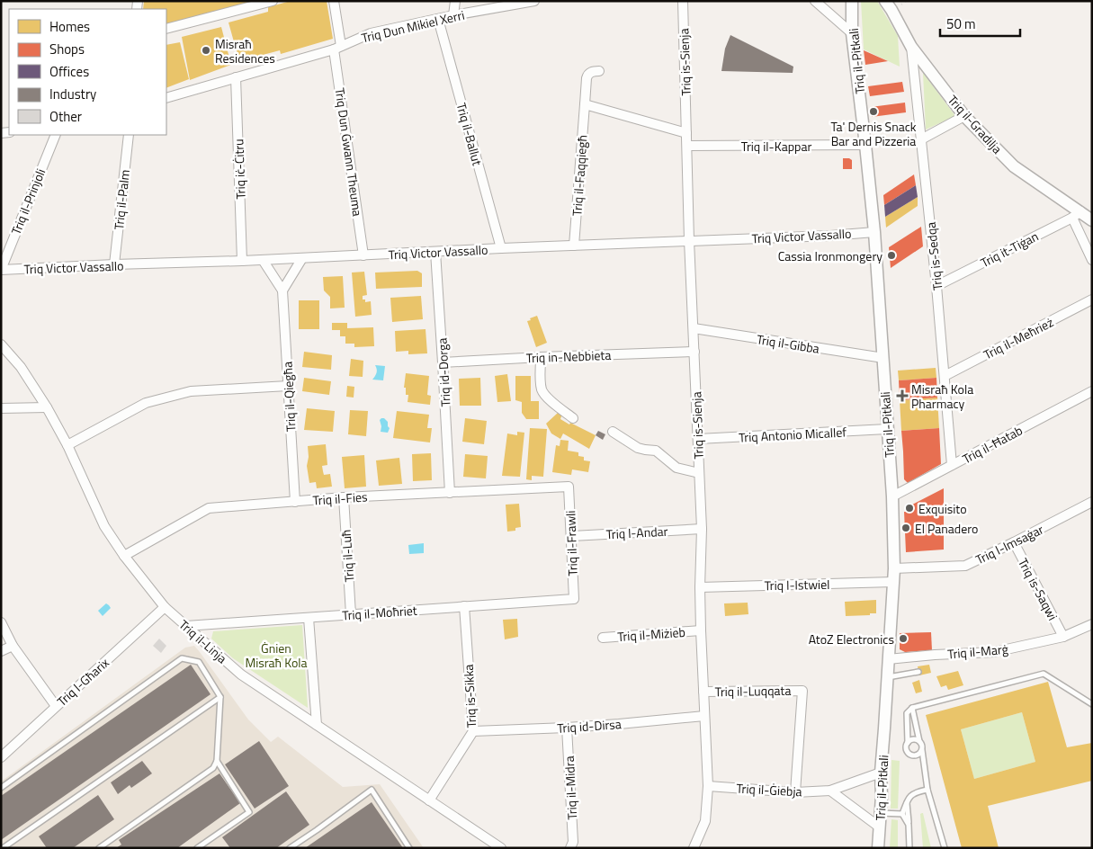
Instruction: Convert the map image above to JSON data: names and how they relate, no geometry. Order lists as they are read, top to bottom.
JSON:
{
  "streets": {
    "street": [
      "Triq Dun Mikiel Xerri",
      "Triq il-Pitkali",
      "Triq is-Sienja",
      "Triq il-Gradilja",
      "Triq il-Ballut",
      "Triq il-Kappar",
      "Triq Dun Ġwann Theuma",
      "Triq iċ-Ċitru",
      "Triq il-Faqqiegħ",
      "Triq il-Palm",
      "Triq il-Prinjoli",
      "Triq Victor Vassallo",
      "Triq it-Tiġan",
      "Triq is-Sedqa",
      "Triq il-Meħrież",
      "Triq il-Gibba",
      "Triq in-Nebbieta",
      "Triq id-Dorga",
      "Triq il-Qiegħa",
      "Triq Antonio Micallef",
      "Triq il-Ħatab",
      "Triq il-Fies",
      "Triq l-Andar",
      "Triq il-Frawli",
      "Triq l-Imsaġar",
      "Triq il-Luħ",
      "Triq l-Istwiel",
      "Triq is-Saqwi",
      "Triq il-Moħriet",
      "Triq il-Miżieb",
      "Triq il-Linja",
      "Triq il-Marġ",
      "Triq l-Għarix",
      "Triq il-Luqqata",
      "Triq is-Sikka",
      "Triq id-Dirsa",
      "Triq il-Midra",
      "Triq il-Ġiebja"
    ]
  },
  "crossings": [
    ["Triq Dun Mikiel Xerri", "Triq il-Ballut"],
    ["Triq Dun Mikiel Xerri", "Triq Dun Ġwann Theuma"],
    ["Triq Dun Mikiel Xerri", "Triq iċ-Ċitru"],
    ["Triq il-Pitkali", "Triq il-Kappar"],
    ["Triq il-Pitkali", "Triq Victor Vassallo"],
    ["Triq il-Pitkali", "Triq il-Gibba"],
    ["Triq il-Pitkali", "Triq Antonio Micallef"],
    ["Triq il-Pitkali", "Triq il-Ħatab"],
    ["Triq il-Pitkali", "Triq l-Imsaġar"],
    ["Triq il-Pitkali", "Triq l-Istwiel"],
    ["Triq il-Pitkali", "Triq il-Marġ"],
    ["Triq il-Pitkali", "Triq il-Ġiebja"],
    ["Triq is-Sienja", "Triq il-Kappar"],
    ["Triq is-Sienja", "Triq Victor Vassallo"],
    ["Triq is-Sienja", "Triq il-Gibba"],
    ["Triq is-Sienja", "Triq in-Nebbieta"],
    ["Triq is-Sienja", "Triq Antonio Micallef"],
    ["Triq is-Sienja", "Triq l-Andar"],
    ["Triq is-Sienja", "Triq l-Istwiel"],
    ["Triq is-Sienja", "Triq il-Miżieb"],
    ["Triq is-Sienja", "Triq il-Luqqata"],
    ["Triq is-Sienja", "Triq id-Dirsa"],
    ["Triq is-Sienja", "Triq il-Ġiebja"],
    ["Triq il-Gradilja", "Triq it-Tiġan"],
    ["Triq il-Gradilja", "Triq is-Sedqa"],
    ["Triq il-Ballut", "Triq Victor Vassallo"],
    ["Triq Dun Ġwann Theuma", "Triq Victor Vassallo"],
    ["Triq iċ-Ċitru", "Triq Victor Vassallo"],
    ["Triq il-Faqqiegħ", "Triq Victor Vassallo"],
    ["Triq il-Palm", "Triq Victor Vassallo"],
    ["Triq il-Prinjoli", "Triq Victor Vassallo"],
    ["Triq Victor Vassallo", "Triq id-Dorga"],
    ["Triq Victor Vassallo", "Triq il-Qiegħa"],
    ["Triq it-Tiġan", "Triq is-Sedqa"],
    ["Triq is-Sedqa", "Triq il-Meħrież"],
    ["Triq is-Sedqa", "Triq il-Ħatab"],
    ["Triq in-Nebbieta", "Triq id-Dorga"],
    ["Triq id-Dorga", "Triq il-Fies"],
    ["Triq il-Qiegħa", "Triq il-Fies"],
    ["Triq il-Fies", "Triq il-Frawli"],
    ["Triq il-Fies", "Triq il-Luħ"],
    ["Triq il-Fies", "Triq il-Linja"],
    ["Triq l-Andar", "Triq il-Frawli"],
    ["Triq il-Frawli", "Triq il-Moħriet"],
    ["Triq l-Imsaġar", "Triq is-Saqwi"],
    ["Triq il-Luħ", "Triq il-Moħriet"],
    ["Triq is-Saqwi", "Triq il-Marġ"],
    ["Triq il-Moħriet", "Triq il-Linja"],
    ["Triq il-Moħriet", "Triq is-Sikka"],
    ["Triq il-Linja", "Triq l-Għarix"],
    ["Triq il-Linja", "Triq is-Sikka"],
    ["Triq il-Luqqata", "Triq il-Ġiebja"],
    ["Triq is-Sikka", "Triq id-Dirsa"],
    ["Triq id-Dirsa", "Triq il-Midra"]
  ],
  "parks": ["Ġnien Misraħ Kola"],
  "places": {
    "other": [
      "Misraħ Residences",
      "Ta' Dernis Snack Bar and Pizzeria",
      "Cassia Ironmongery",
      "Exquisito",
      "El Panadero",
      "AtoZ Electronics"
    ],
    "health": ["Misraħ Kola Pharmacy"]
  },
  "legend": [
    "Homes",
    "Shops",
    "Offices",
    "Industry",
    "Other"
  ],
  "scale_bar": "50 m"
}
